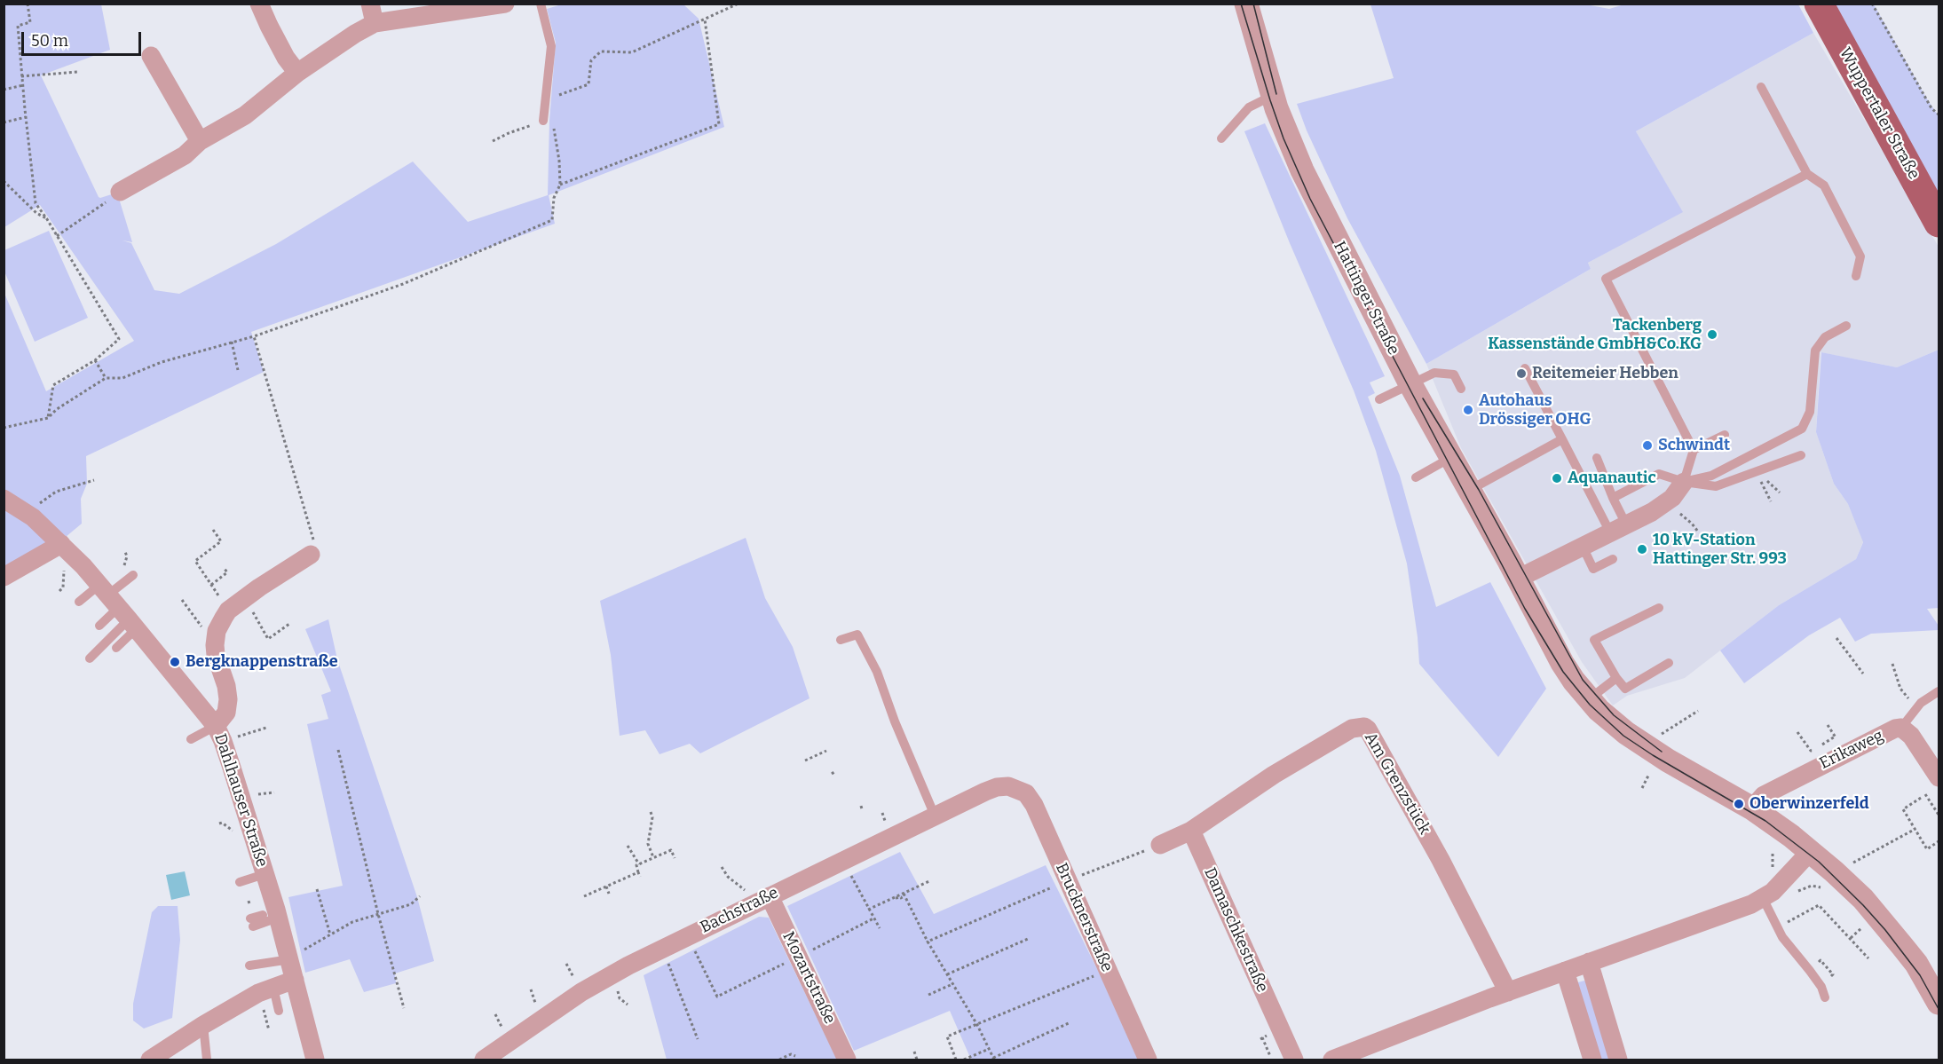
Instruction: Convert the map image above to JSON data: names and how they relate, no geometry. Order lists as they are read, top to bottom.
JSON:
{
  "streets": {
    "main road": ["Wuppertaler Straße"],
    "street": [
      "Hattinger Straße",
      "Erikaweg",
      "Am Grenzstück",
      "Dahlhauser Straße",
      "Bachstraße",
      "Brucknerstraße",
      "Damaschkestraße",
      "Mozartstraße"
    ]
  },
  "crossings": [
    ["Hattinger Straße", "Erikaweg"],
    ["Am Grenzstück", "Damaschkestraße"],
    ["Bachstraße", "Brucknerstraße"],
    ["Bachstraße", "Mozartstraße"]
  ],
  "places": [
    "Tackenberg Kassenstände GmbH&Co.KG",
    "Reitemeier Hebben",
    "Autohaus Drössiger OHG",
    "Schwindt",
    "Aquanautic",
    "10 kV-Station Hattinger Str. 993",
    "Bergknappenstraße",
    "Oberwinzerfeld"
  ],
  "scale_bar": "50 m"
}
